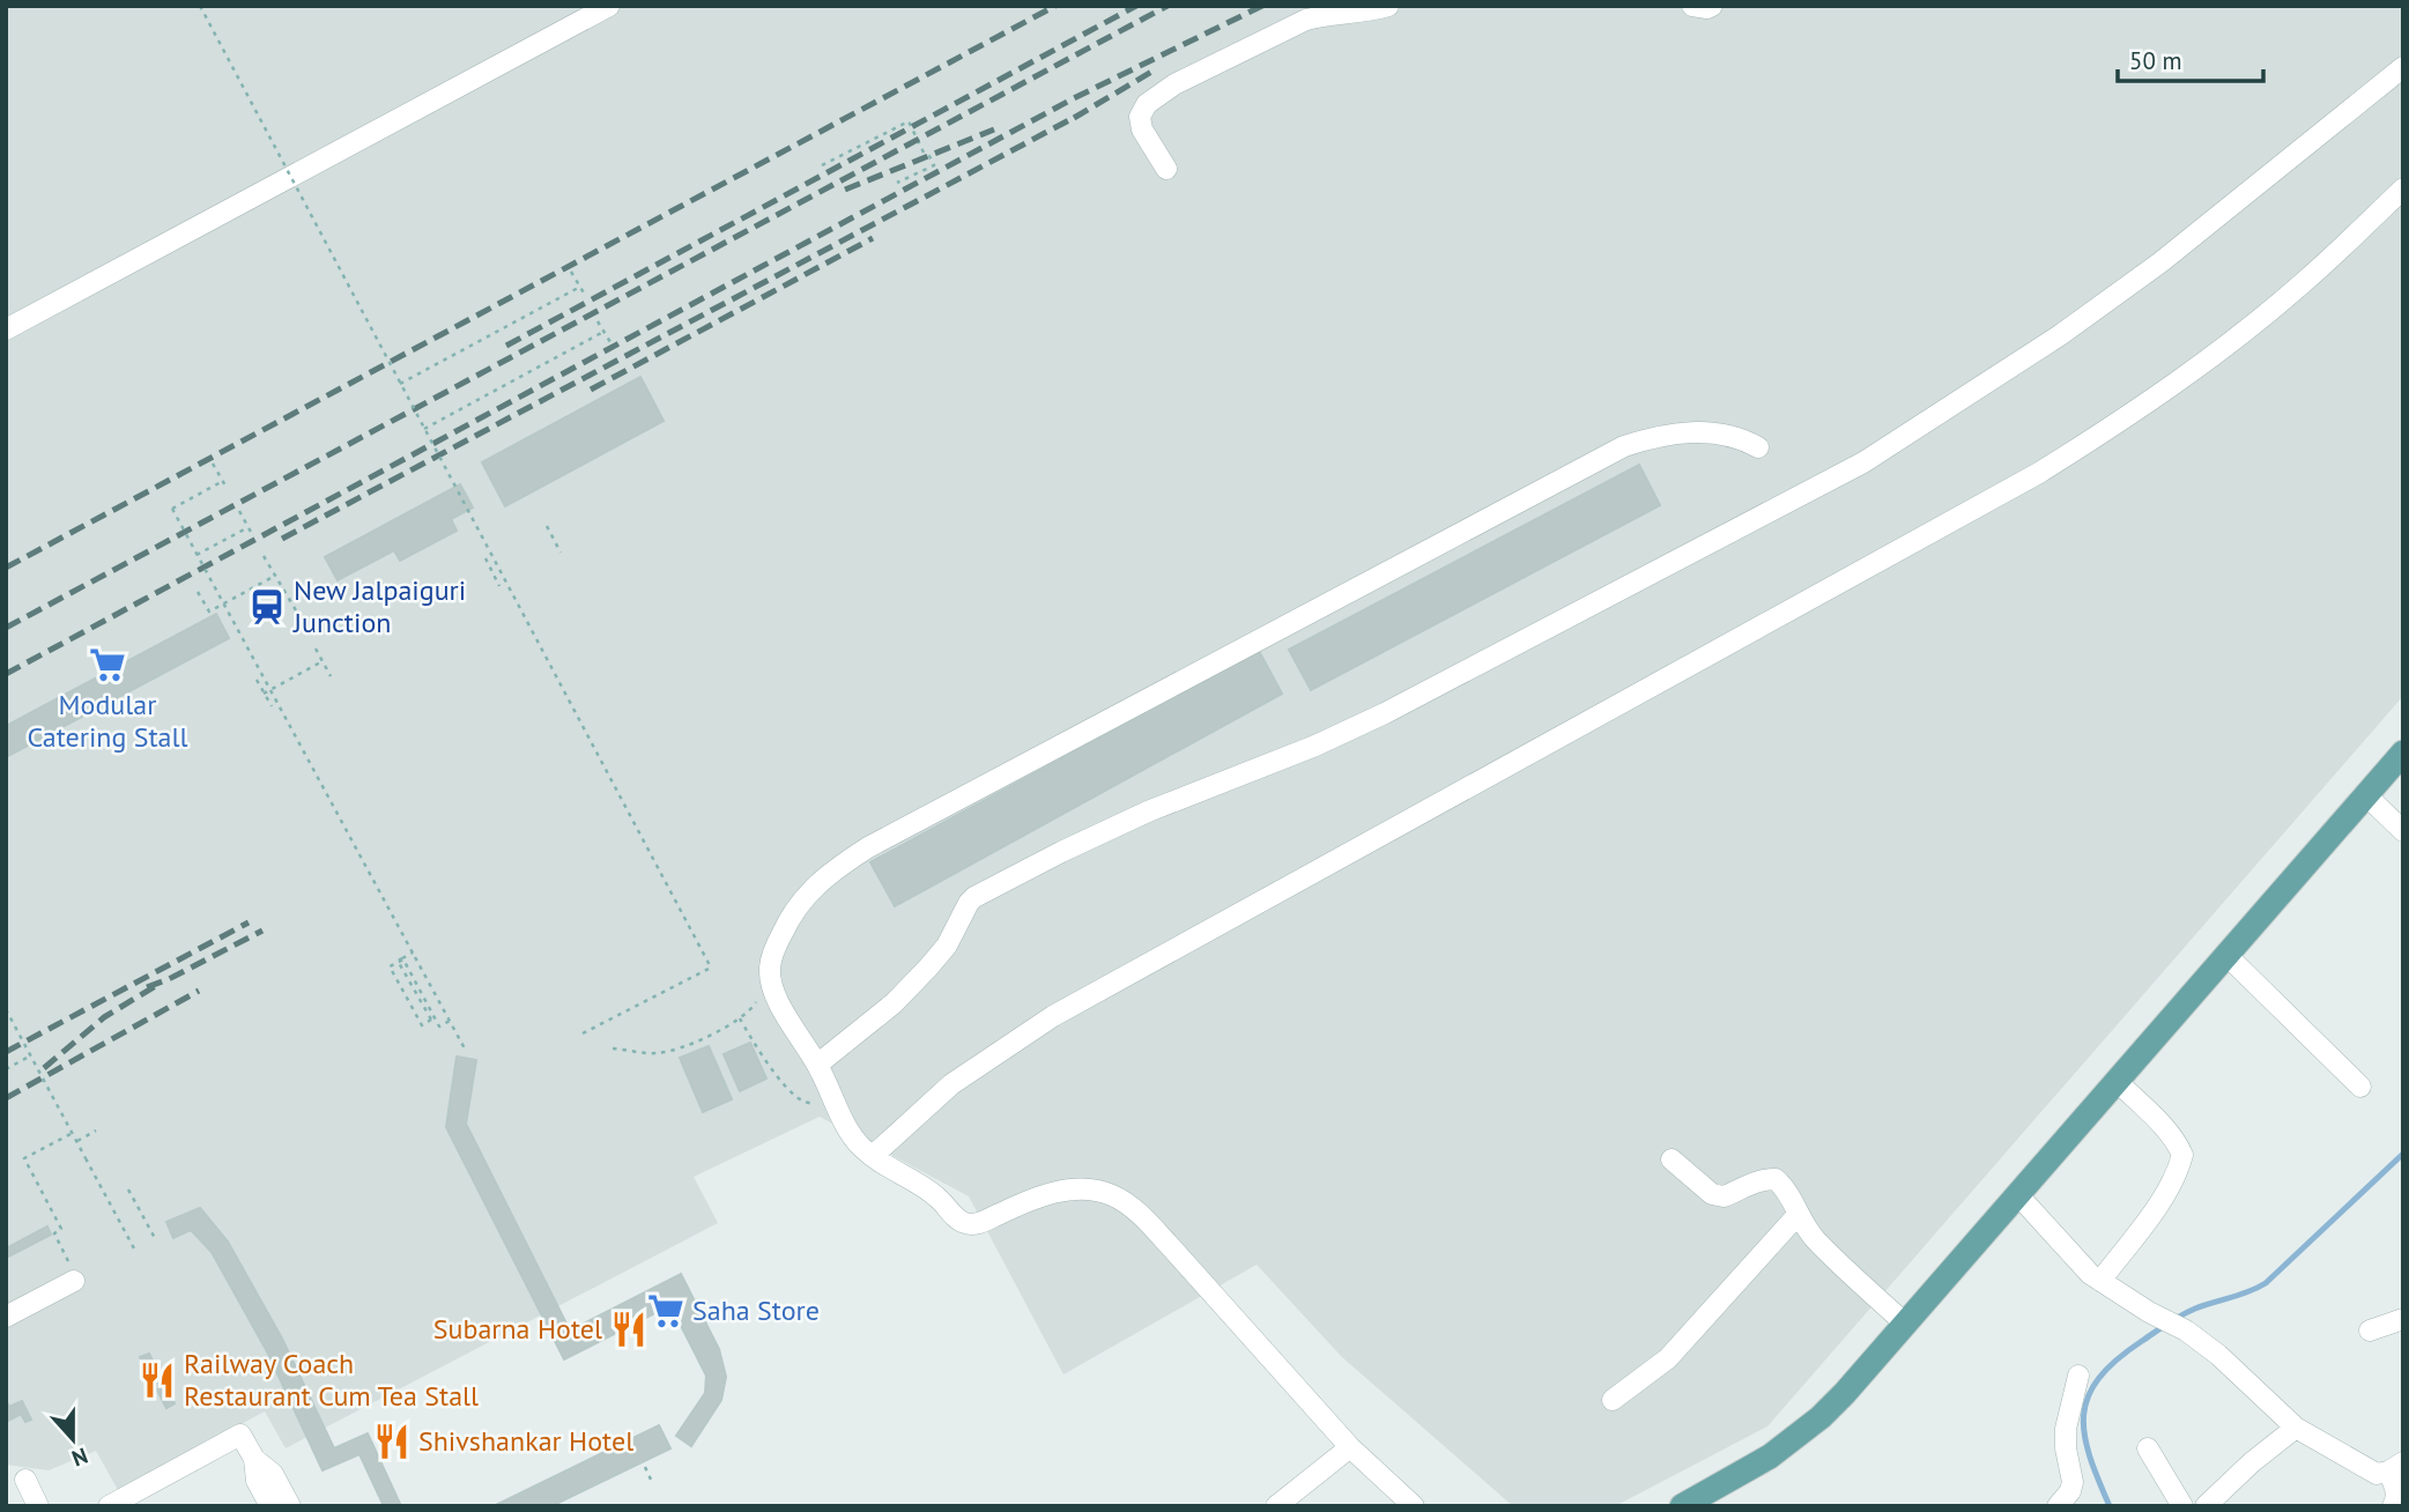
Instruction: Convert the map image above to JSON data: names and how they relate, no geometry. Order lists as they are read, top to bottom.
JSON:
{
  "places": {
    "station": ["New Jalpaiguri Junction"],
    "supermarket": ["Modular Catering Stall", "Saha Store"],
    "restaurant": ["Subarna Hotel", "Railway Coach Restaurant Cum Tea Stall", "Shivshankar Hotel"]
  },
  "scale_bar": "50 m",
  "north": "bottom"
}
